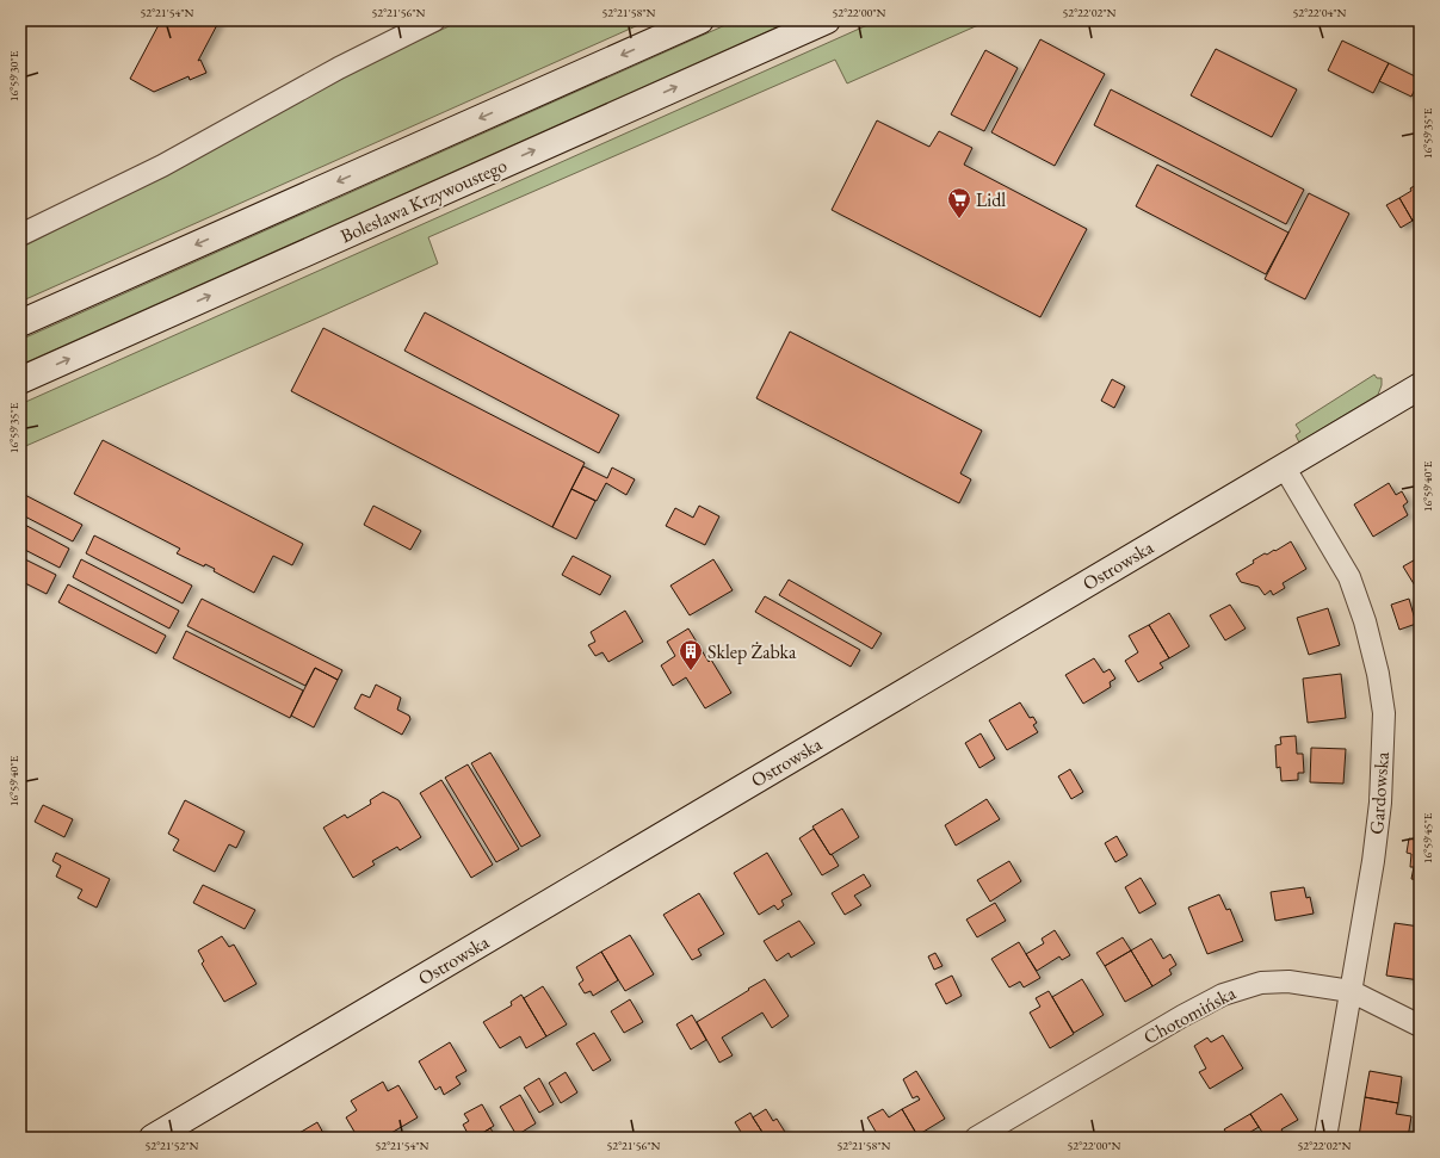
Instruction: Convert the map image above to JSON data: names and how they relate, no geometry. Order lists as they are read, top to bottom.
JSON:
{
  "streets": {
    "main road": ["Bolesława Krzywoustego", "Ostrowska"],
    "street": ["Gardowska", "Chotomińska"]
  },
  "crossings": [
    ["Ostrowska", "Gardowska"],
    ["Gardowska", "Chotomińska"]
  ],
  "places": {
    "supermarket": ["Lidl"],
    "building": ["Sklep Żabka"]
  },
  "coordinates": [
    "52°21'54\"N",
    "52°21'56\"N",
    "52°21'58\"N",
    "52°22'00\"N",
    "52°22'02\"N",
    "52°22'04\"N",
    "16°59'30\"E",
    "16°59'35\"E",
    "16°59'40\"E",
    "16°59'45\"E",
    "52°21'52\"N"
  ]
}
